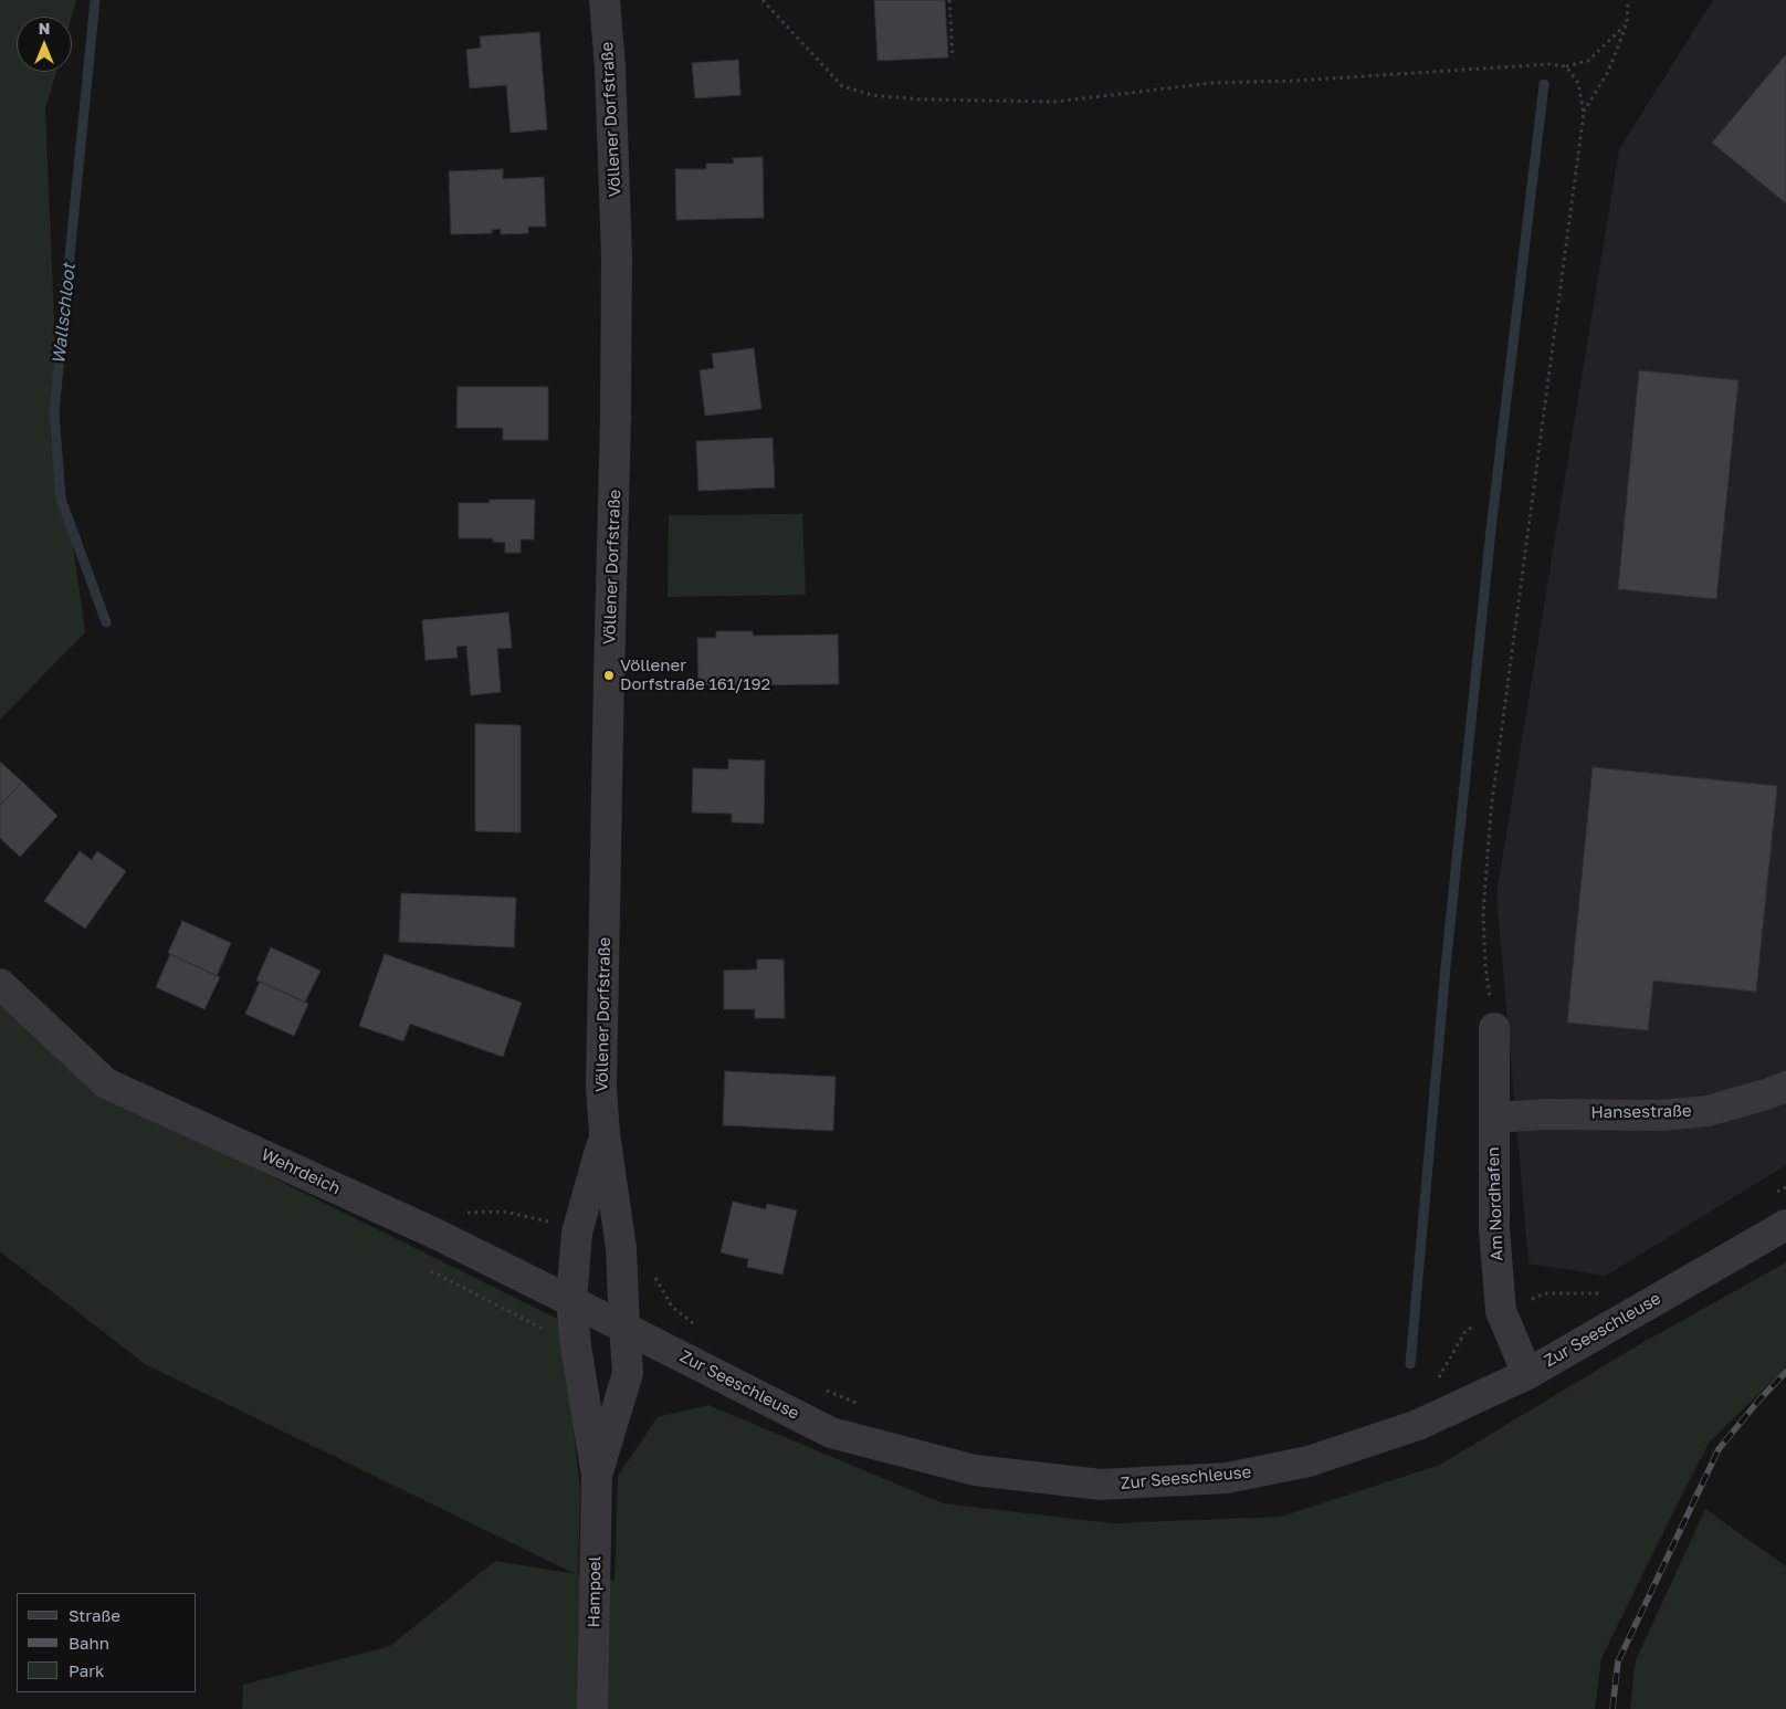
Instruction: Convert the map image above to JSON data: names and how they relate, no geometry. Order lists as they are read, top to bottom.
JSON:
{
  "streets": {
    "street": [
      "Völlener Dorfstraße",
      "Hansestraße",
      "Wehrdeich",
      "Am Nordhafen",
      "Zur Seeschleuse",
      "Hampoel"
    ]
  },
  "crossings": [
    ["Völlener Dorfstraße", "Wehrdeich"],
    ["Völlener Dorfstraße", "Zur Seeschleuse"],
    ["Völlener Dorfstraße", "Hampoel"],
    ["Hansestraße", "Am Nordhafen"],
    ["Wehrdeich", "Zur Seeschleuse"],
    ["Wehrdeich", "Hampoel"],
    ["Am Nordhafen", "Zur Seeschleuse"],
    ["Zur Seeschleuse", "Hampoel"]
  ],
  "water": ["Wallschloot"],
  "places": ["Völlener Dorfstraße 161/192"],
  "legend": ["Straße", "Bahn", "Park"],
  "north": "top"
}
